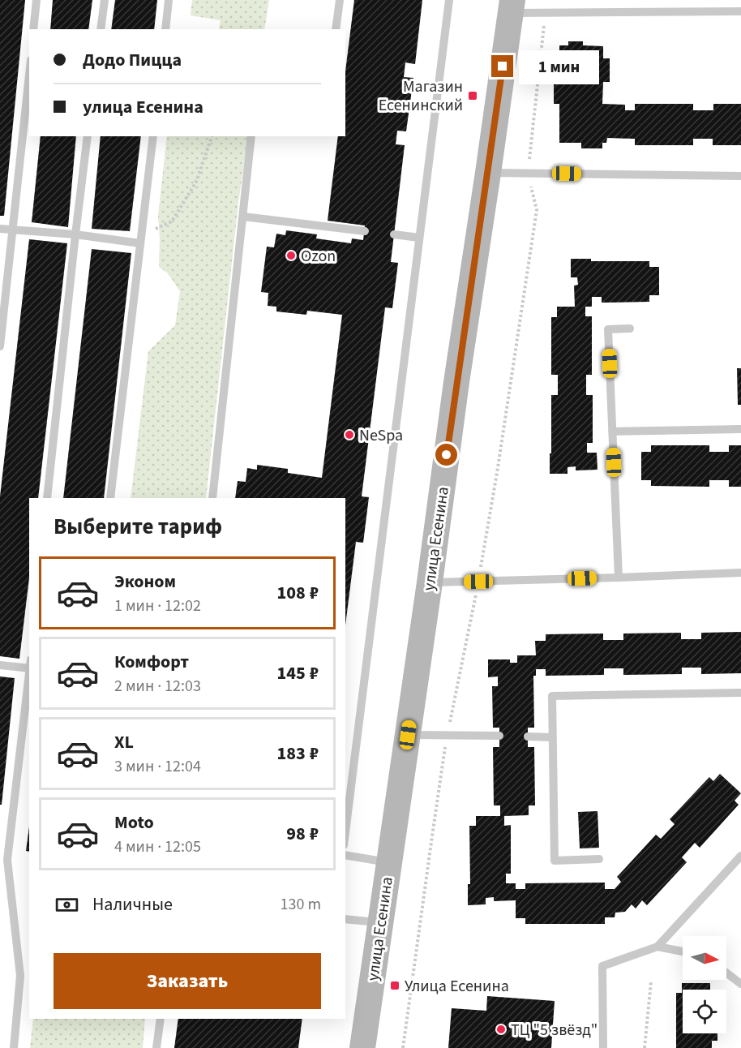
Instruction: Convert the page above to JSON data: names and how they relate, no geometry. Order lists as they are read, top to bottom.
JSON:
{
  "streets": {
    "street": ["улица Есенина"]
  },
  "places": {
    "transit": ["Магазин Есенинский", "Улица Есенина"],
    "other": ["Ozon", "NeSpa", "ТЦ \"5 звёзд\""]
  },
  "north": "right",
  "page": {
    "banner": ["Додо Пицца", "улица Есенина"],
    "bubble": "1 мин",
    "heading": "Выберите тариф",
    "list": [
      {
        "name": "Эконом",
        "note": "1 мин · 12:02",
        "value": "108 ₽"
      },
      {
        "name": "Комфорт",
        "note": "2 мин · 12:03",
        "value": "145 ₽"
      },
      {
        "name": "XL",
        "note": "3 мин · 12:04",
        "value": "183 ₽"
      },
      {
        "name": "Moto",
        "note": "4 мин · 12:05",
        "value": "98 ₽"
      }
    ],
    "pay": ["Наличные", "130 m"],
    "buttons": "Заказать"
  }
}
